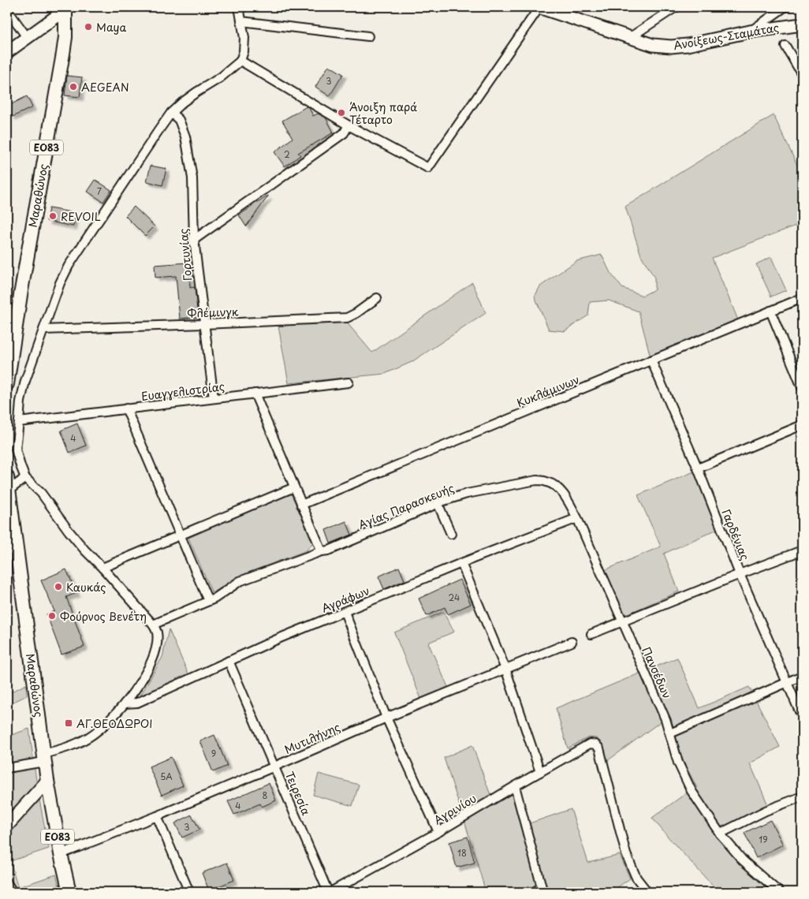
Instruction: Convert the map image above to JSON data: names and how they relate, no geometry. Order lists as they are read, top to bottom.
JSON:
{
  "streets": {
    "main road": ["ΕΟ83", "Μαραθώνος"],
    "street": [
      "Ανοίξεως-Σταμάτας",
      "Γορτυνίας",
      "Φλέμινγκ",
      "Ευαγγελιστρίας",
      "Κυκλάμινων",
      "Αγίας Παρασκευής",
      "Γαρδένιας",
      "Αγράφων",
      "Πανσέδων",
      "Μυτιλήνης",
      "Τειρεσία",
      "Αγρινίου"
    ]
  },
  "crossings": [
    ["Μαραθώνος", "Μυτιλήνης"],
    ["Γορτυνίας", "Φλέμινγκ"],
    ["Γορτυνίας", "Ευαγγελιστρίας"],
    ["Κυκλάμινων", "Γαρδένιας"],
    ["Αγίας Παρασκευής", "Αγράφων"],
    ["Αγίας Παρασκευής", "Πανσέδων"],
    ["Αγράφων", "Πανσέδων"],
    ["Αγράφων", "Τειρεσία"],
    ["Μυτιλήνης", "Τειρεσία"],
    ["Τειρεσία", "Αγρινίου"]
  ],
  "places": {
    "other": [
      "Maya",
      "AEGEAN",
      "Άνοιξη παρά Τέταρτο",
      "REVOIL",
      "Καυκάς",
      "Φούρνος Βενέτη"
    ],
    "transit": ["ΑΓ.ΘΕΟΔΩΡΟΙ"]
  },
  "house_numbers": [
    "3",
    "2",
    "7",
    "4",
    "24",
    "9",
    "5A",
    "8",
    "4",
    "3",
    "19",
    "18"
  ]
}
